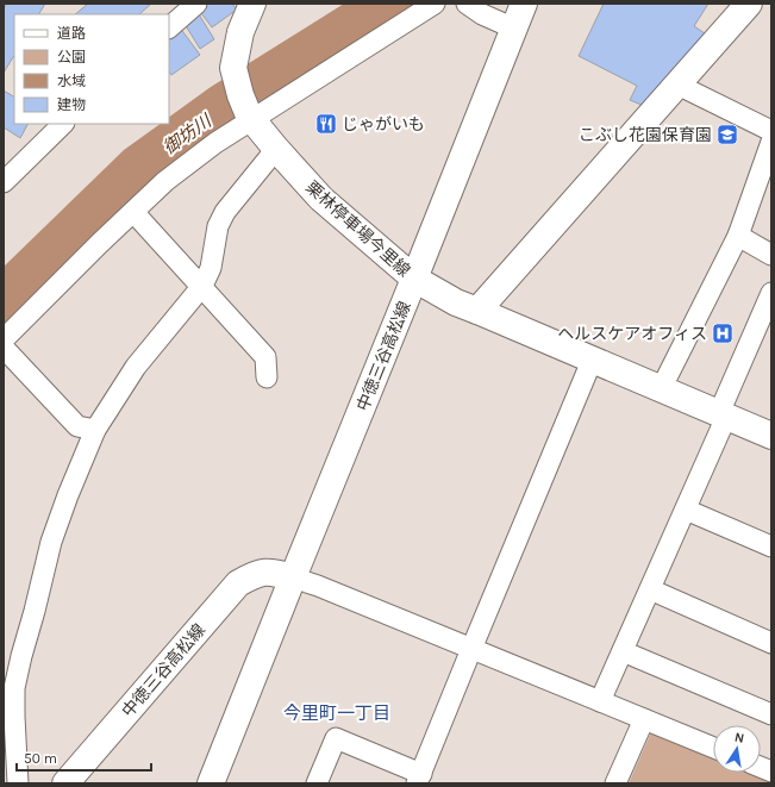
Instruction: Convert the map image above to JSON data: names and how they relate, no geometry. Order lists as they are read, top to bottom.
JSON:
{
  "streets": {
    "main road": ["栗林停車場今里線", "中徳三谷高松線"]
  },
  "crossings": [
    ["栗林停車場今里線", "中徳三谷高松線"]
  ],
  "districts": ["今里町一丁目"],
  "water": ["御坊川"],
  "places": {
    "restaurant": ["じゃがいも"],
    "school or university": ["こぶし花園保育園"],
    "hospital": ["ヘルスケアオフィス"]
  },
  "legend": [
    "道路",
    "公園",
    "水域",
    "建物"
  ],
  "scale_bar": "50 m",
  "north": "top"
}
